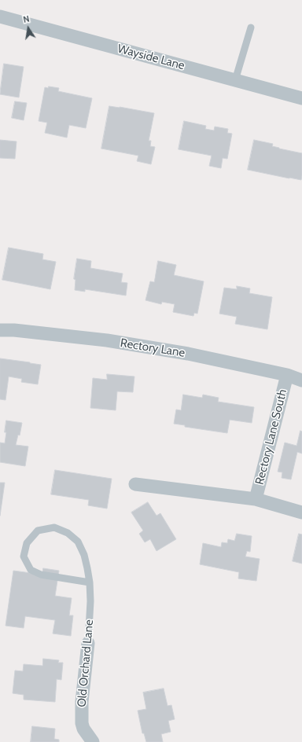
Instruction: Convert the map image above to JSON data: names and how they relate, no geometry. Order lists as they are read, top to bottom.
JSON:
{
  "streets": {
    "street": [
      "Wayside Lane",
      "Rectory Lane",
      "Rectory Lane South",
      "Old Orchard Lane"
    ]
  },
  "crossings": [
    ["Rectory Lane", "Rectory Lane South"]
  ],
  "north": "top"
}
